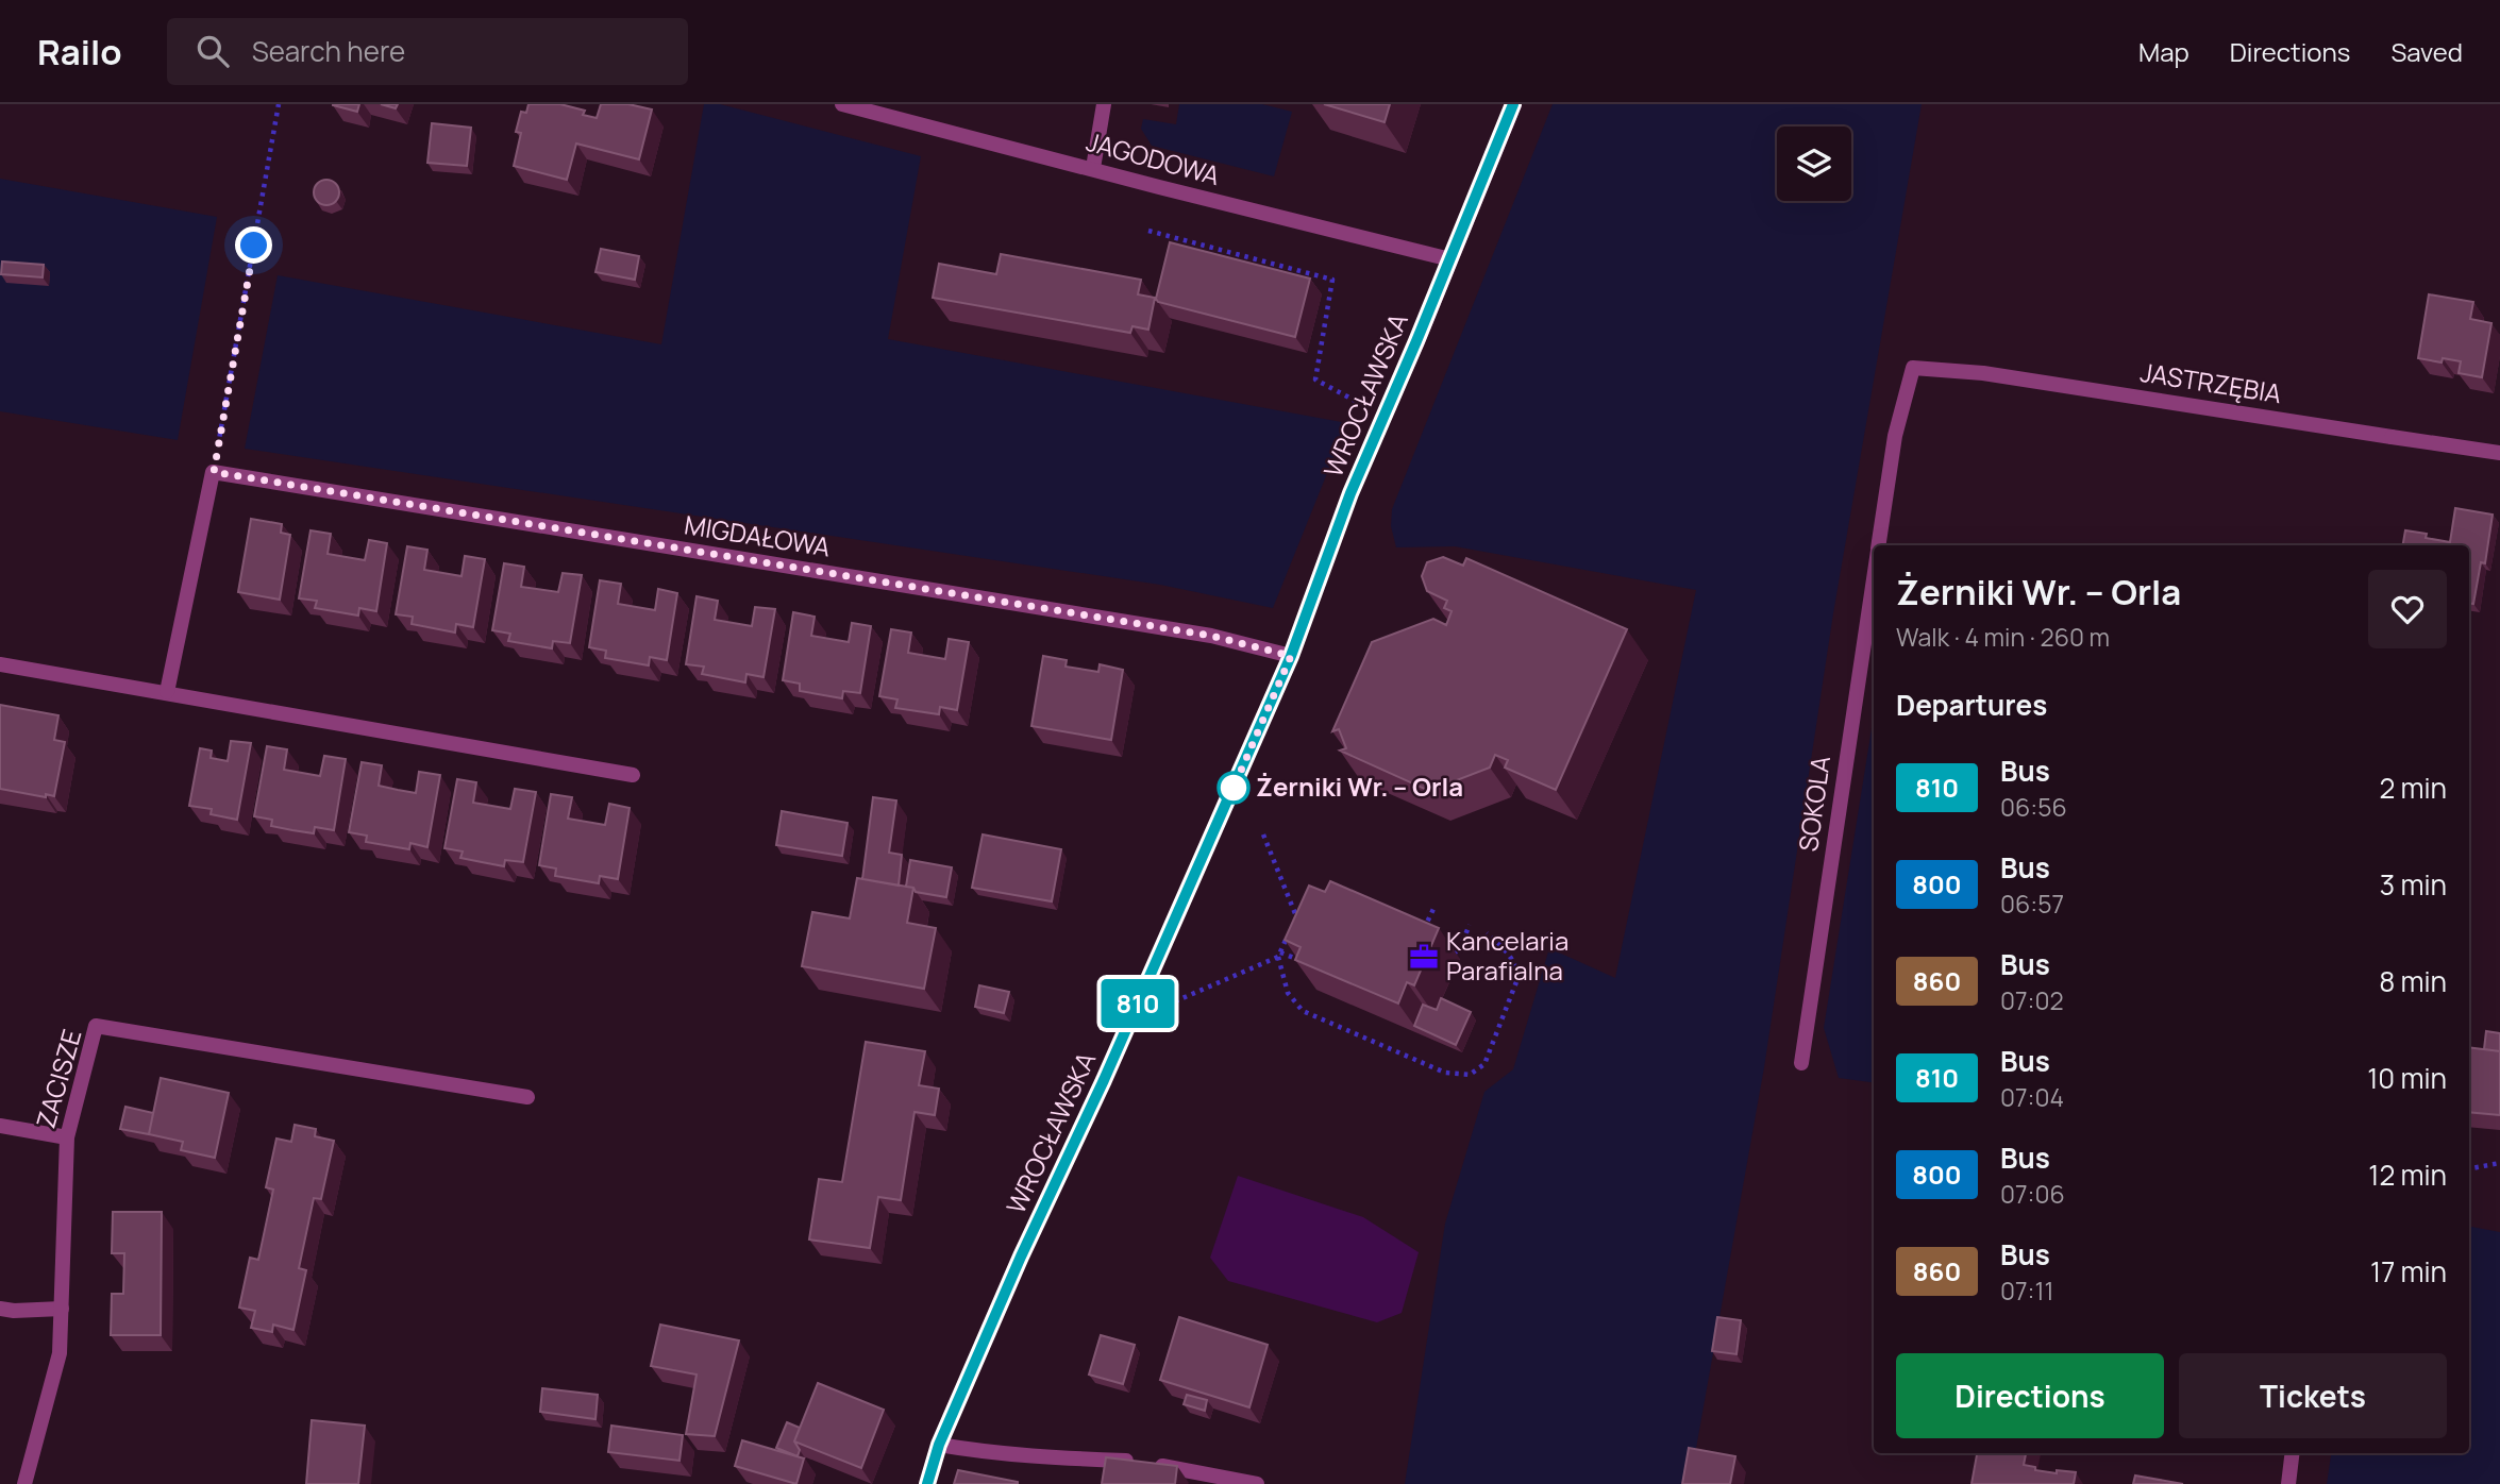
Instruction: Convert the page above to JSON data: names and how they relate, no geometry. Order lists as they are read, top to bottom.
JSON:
{
  "streets": {
    "street": [
      "JAGODOWA",
      "JASTRZĘBIA",
      "WROCŁAWSKA",
      "MIGDAŁOWA",
      "SOKOLA",
      "ZACISZE"
    ]
  },
  "crossings": [
    ["JAGODOWA", "WROCŁAWSKA"],
    ["JASTRZĘBIA", "SOKOLA"],
    ["WROCŁAWSKA", "MIGDAŁOWA"]
  ],
  "places": {
    "other": ["Żerniki Wr. – Orla"],
    "office": ["Kancelaria Parafialna"]
  },
  "lines": ["bus line 810"],
  "page": {
    "header": "Railo",
    "search": "Search here",
    "nav": ["Map", "Directions", "Saved"],
    "on_map": "810",
    "heading": [
      ["Żerniki Wr. – Orla", "Walk · 4 min · 260 m"],
      "Departures"
    ],
    "list": [
      {
        "mark": "810",
        "name": "Bus",
        "note": "06:56",
        "value": "2 min"
      },
      {
        "mark": "800",
        "name": "Bus",
        "note": "06:57",
        "value": "3 min"
      },
      {
        "mark": "860",
        "name": "Bus",
        "note": "07:02",
        "value": "8 min"
      },
      {
        "mark": "810",
        "name": "Bus",
        "note": "07:04",
        "value": "10 min"
      },
      {
        "mark": "800",
        "name": "Bus",
        "note": "07:06",
        "value": "12 min"
      },
      {
        "mark": "860",
        "name": "Bus",
        "note": "07:11",
        "value": "17 min"
      }
    ],
    "buttons": ["Directions", "Tickets"]
  }
}
